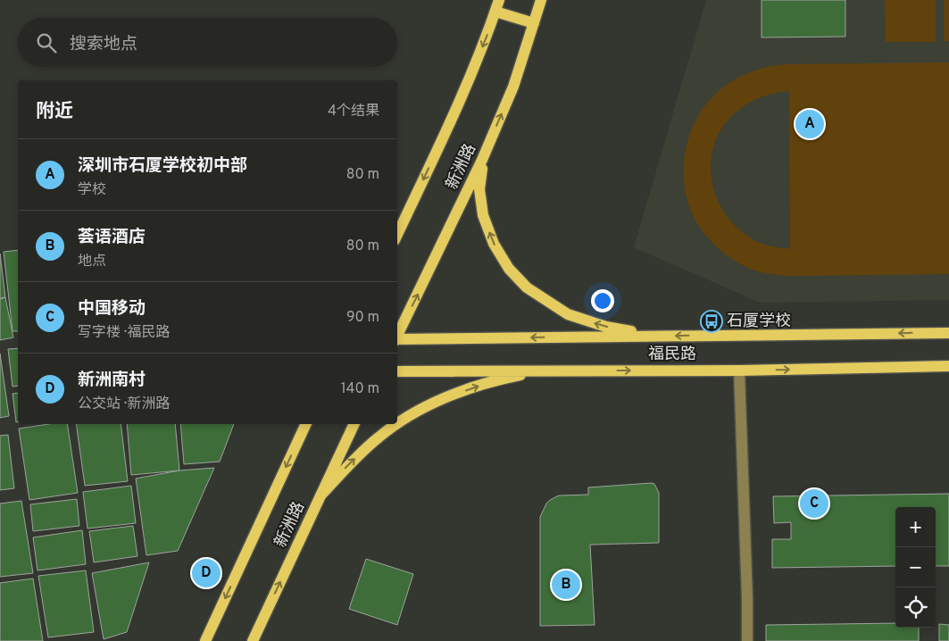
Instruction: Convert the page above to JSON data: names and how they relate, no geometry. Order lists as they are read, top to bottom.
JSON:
{
  "streets": {
    "main road": ["新洲路", "福民路"]
  },
  "places": {
    "bus stop": ["石厦学校"]
  },
  "page": {
    "search": "搜索地点",
    "heading": ["附近", "4个结果"],
    "pins": [
      "A",
      "C",
      "D",
      "B"
    ],
    "list": [
      {
        "mark": "A",
        "name": "深圳市石厦学校初中部",
        "note": "学校",
        "value": "80 m"
      },
      {
        "mark": "B",
        "name": "荟语酒店",
        "note": "地点",
        "value": "80 m"
      },
      {
        "mark": "C",
        "name": "中国移动",
        "note": "写字楼 · 福民路",
        "value": "90 m"
      },
      {
        "mark": "D",
        "name": "新洲南村",
        "note": "公交站 · 新洲路",
        "value": "140 m"
      }
    ],
    "map_buttons": ["+", "−"]
  }
}
